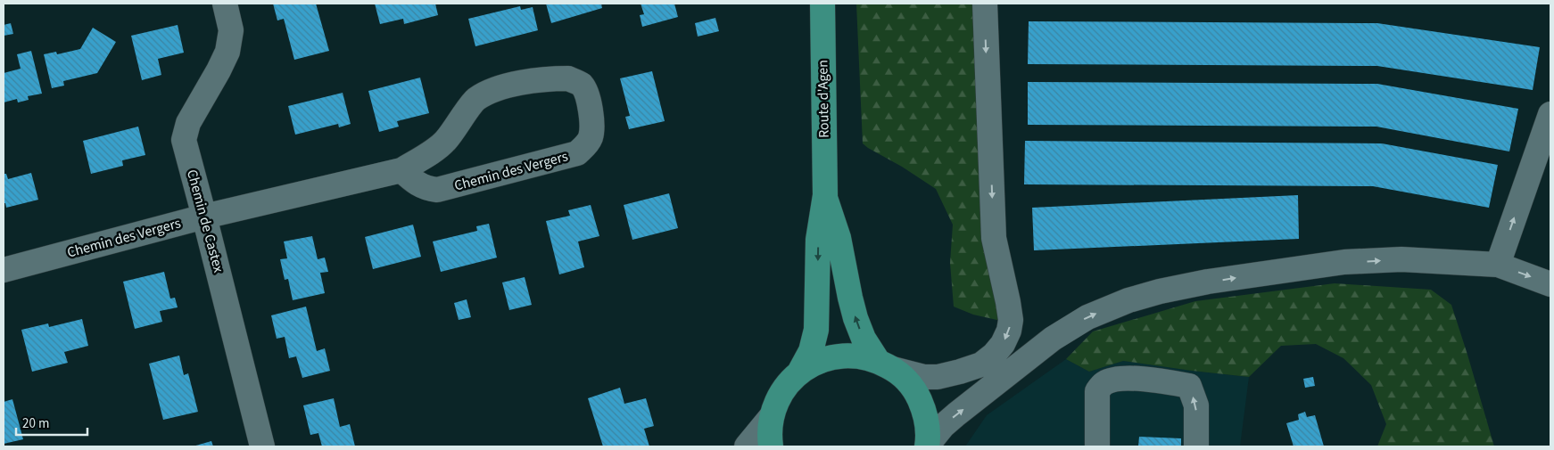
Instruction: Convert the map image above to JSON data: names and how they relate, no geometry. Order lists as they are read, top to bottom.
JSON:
{
  "streets": {
    "main road": ["Route d'Agen"],
    "street": ["Chemin des Vergers", "Chemin de Castex"]
  },
  "crossings": [
    ["Chemin des Vergers", "Chemin de Castex"]
  ],
  "scale_bar": "20 m"
}
